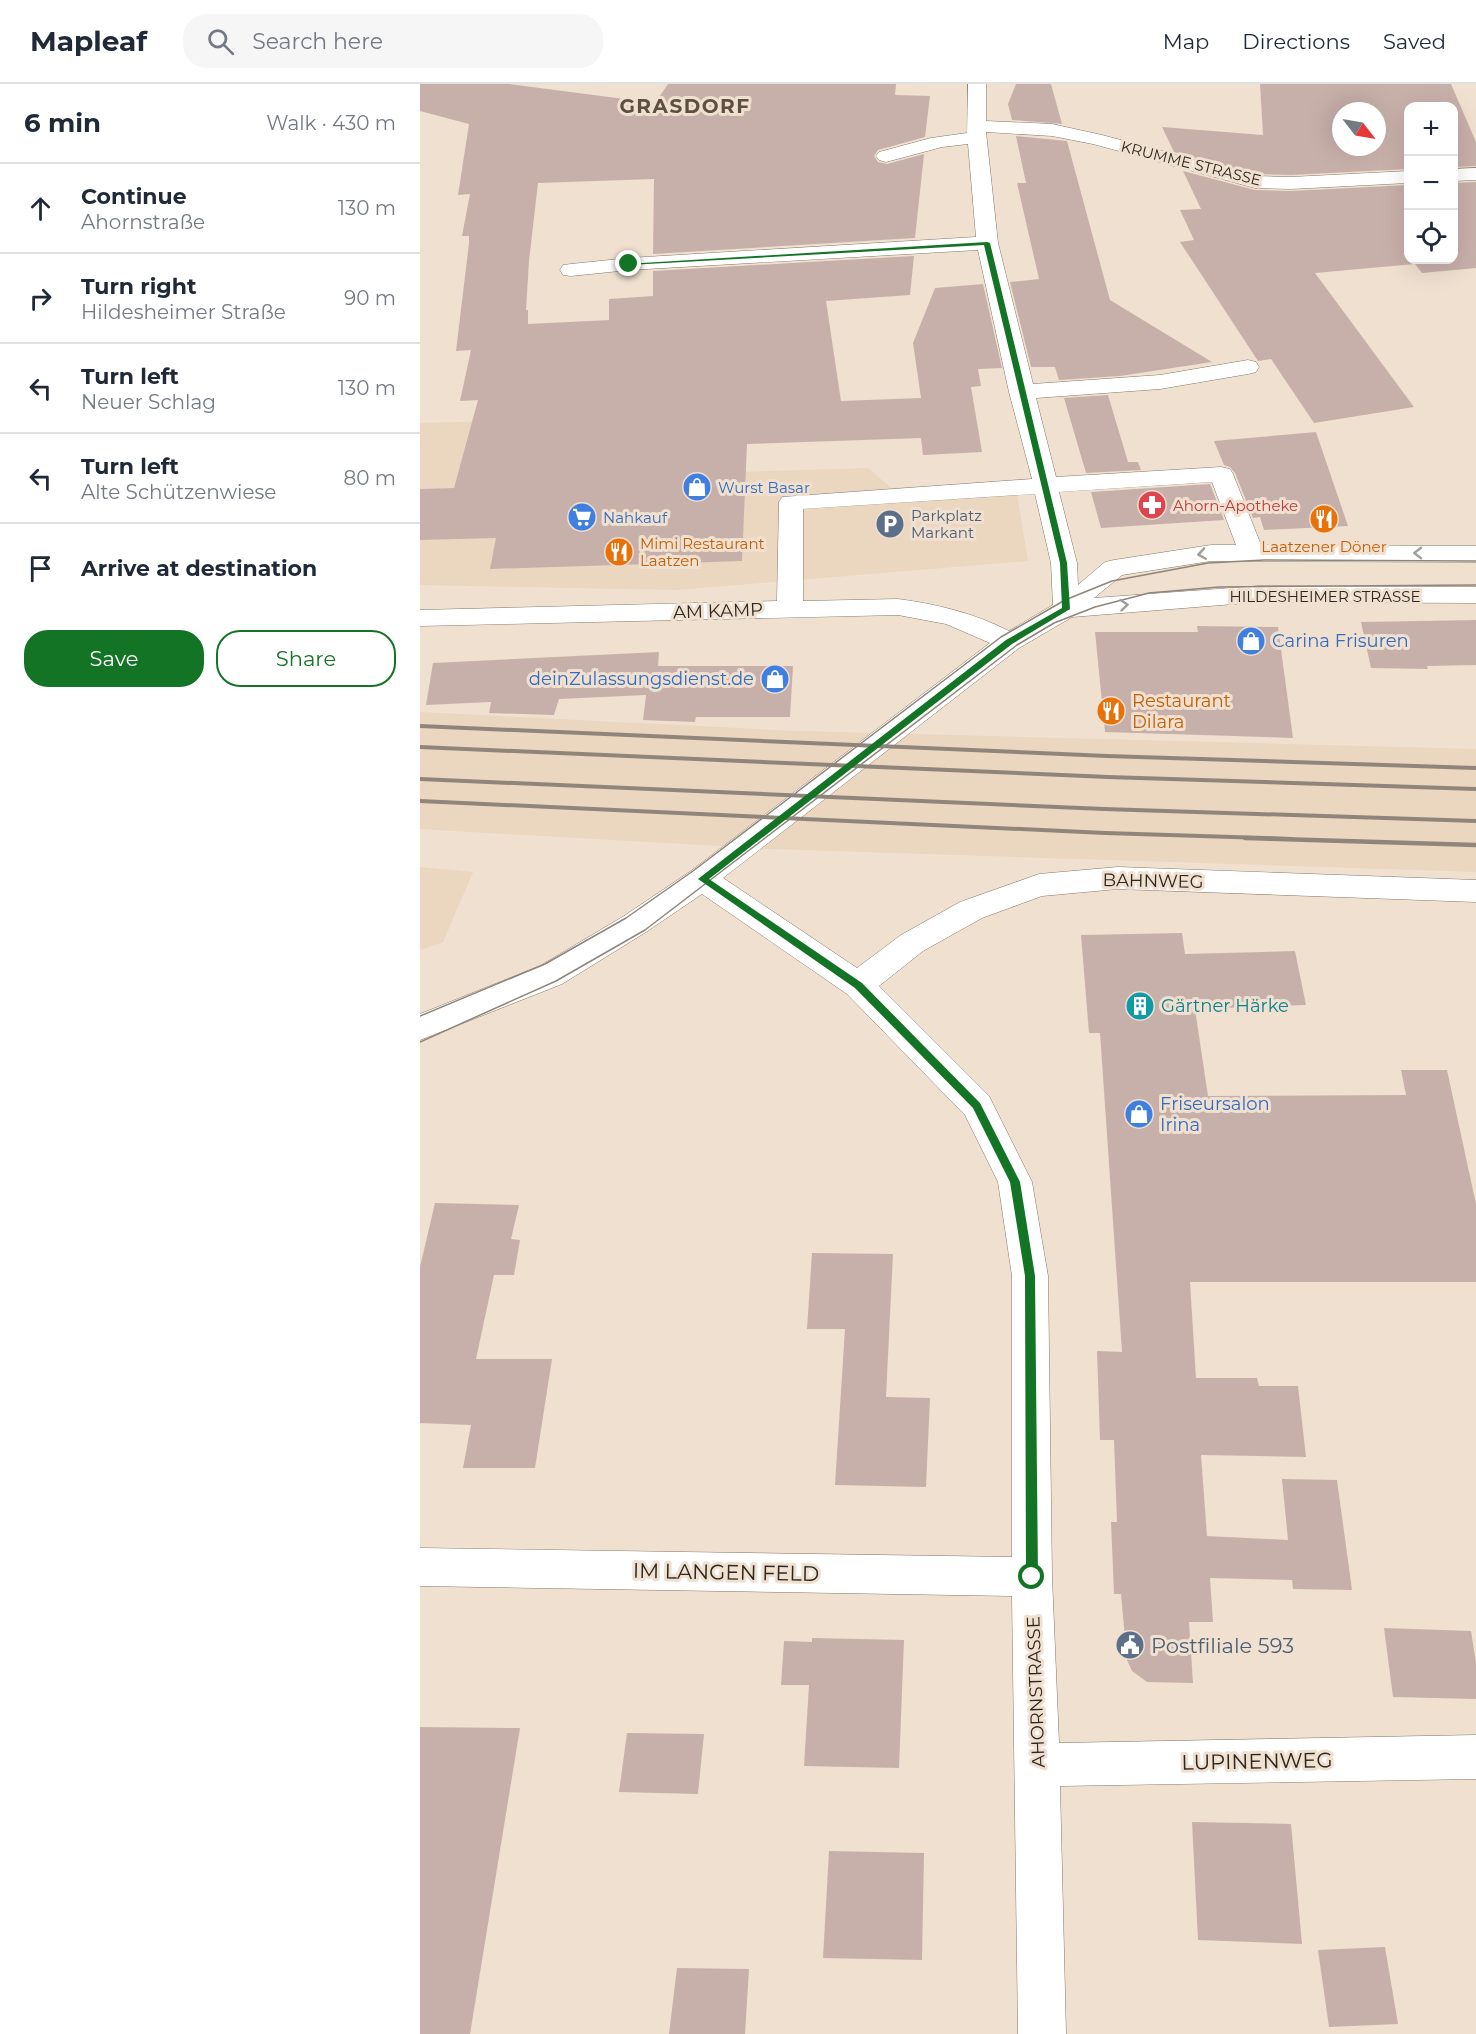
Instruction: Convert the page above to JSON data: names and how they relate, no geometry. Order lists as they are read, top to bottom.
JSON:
{
  "streets": {
    "street": [
      "KRUMME STRASSE",
      "HILDESHEIMER STRASSE",
      "AM KAMP",
      "BAHNWEG",
      "IM LANGEN FELD",
      "AHORNSTRASSE",
      "LUPINENWEG"
    ]
  },
  "crossings": [
    ["HILDESHEIMER STRASSE", "AM KAMP"],
    ["HILDESHEIMER STRASSE", "AHORNSTRASSE"],
    ["BAHNWEG", "AHORNSTRASSE"],
    ["IM LANGEN FELD", "AHORNSTRASSE"],
    ["AHORNSTRASSE", "LUPINENWEG"]
  ],
  "districts": ["GRASDORF"],
  "places": {
    "shop": [
      "Wurst Basar",
      "Carina Frisuren",
      "deinZulassungsdienst.de",
      "Friseursalon Irina"
    ],
    "pharmacy": ["Ahorn-Apotheke"],
    "supermarket": ["Nahkauf"],
    "restaurant": ["Laatzener Döner", "Mimi Restaurant Laatzen", "Restaurant Dilara"],
    "parking": ["Parkplatz Markant"],
    "building": ["Gärtner Härke"],
    "public building": ["Postfiliale 593"]
  },
  "north": "bottom right",
  "page": {
    "header": "Mapleaf",
    "search": "Search here",
    "nav": ["Map", "Directions", "Saved"],
    "heading": ["6 min", "Walk · 430 m"],
    "map_buttons": ["+", "−"],
    "list": [
      ["Continue", "Ahornstraße", "130 m"],
      ["Turn right", "Hildesheimer Straße", "90 m"],
      ["Turn left", "Neuer Schlag", "130 m"],
      ["Turn left", "Alte Schützenwiese", "80 m"],
      "Arrive at destination"
    ],
    "buttons": ["Save", "Share"]
  }
}
